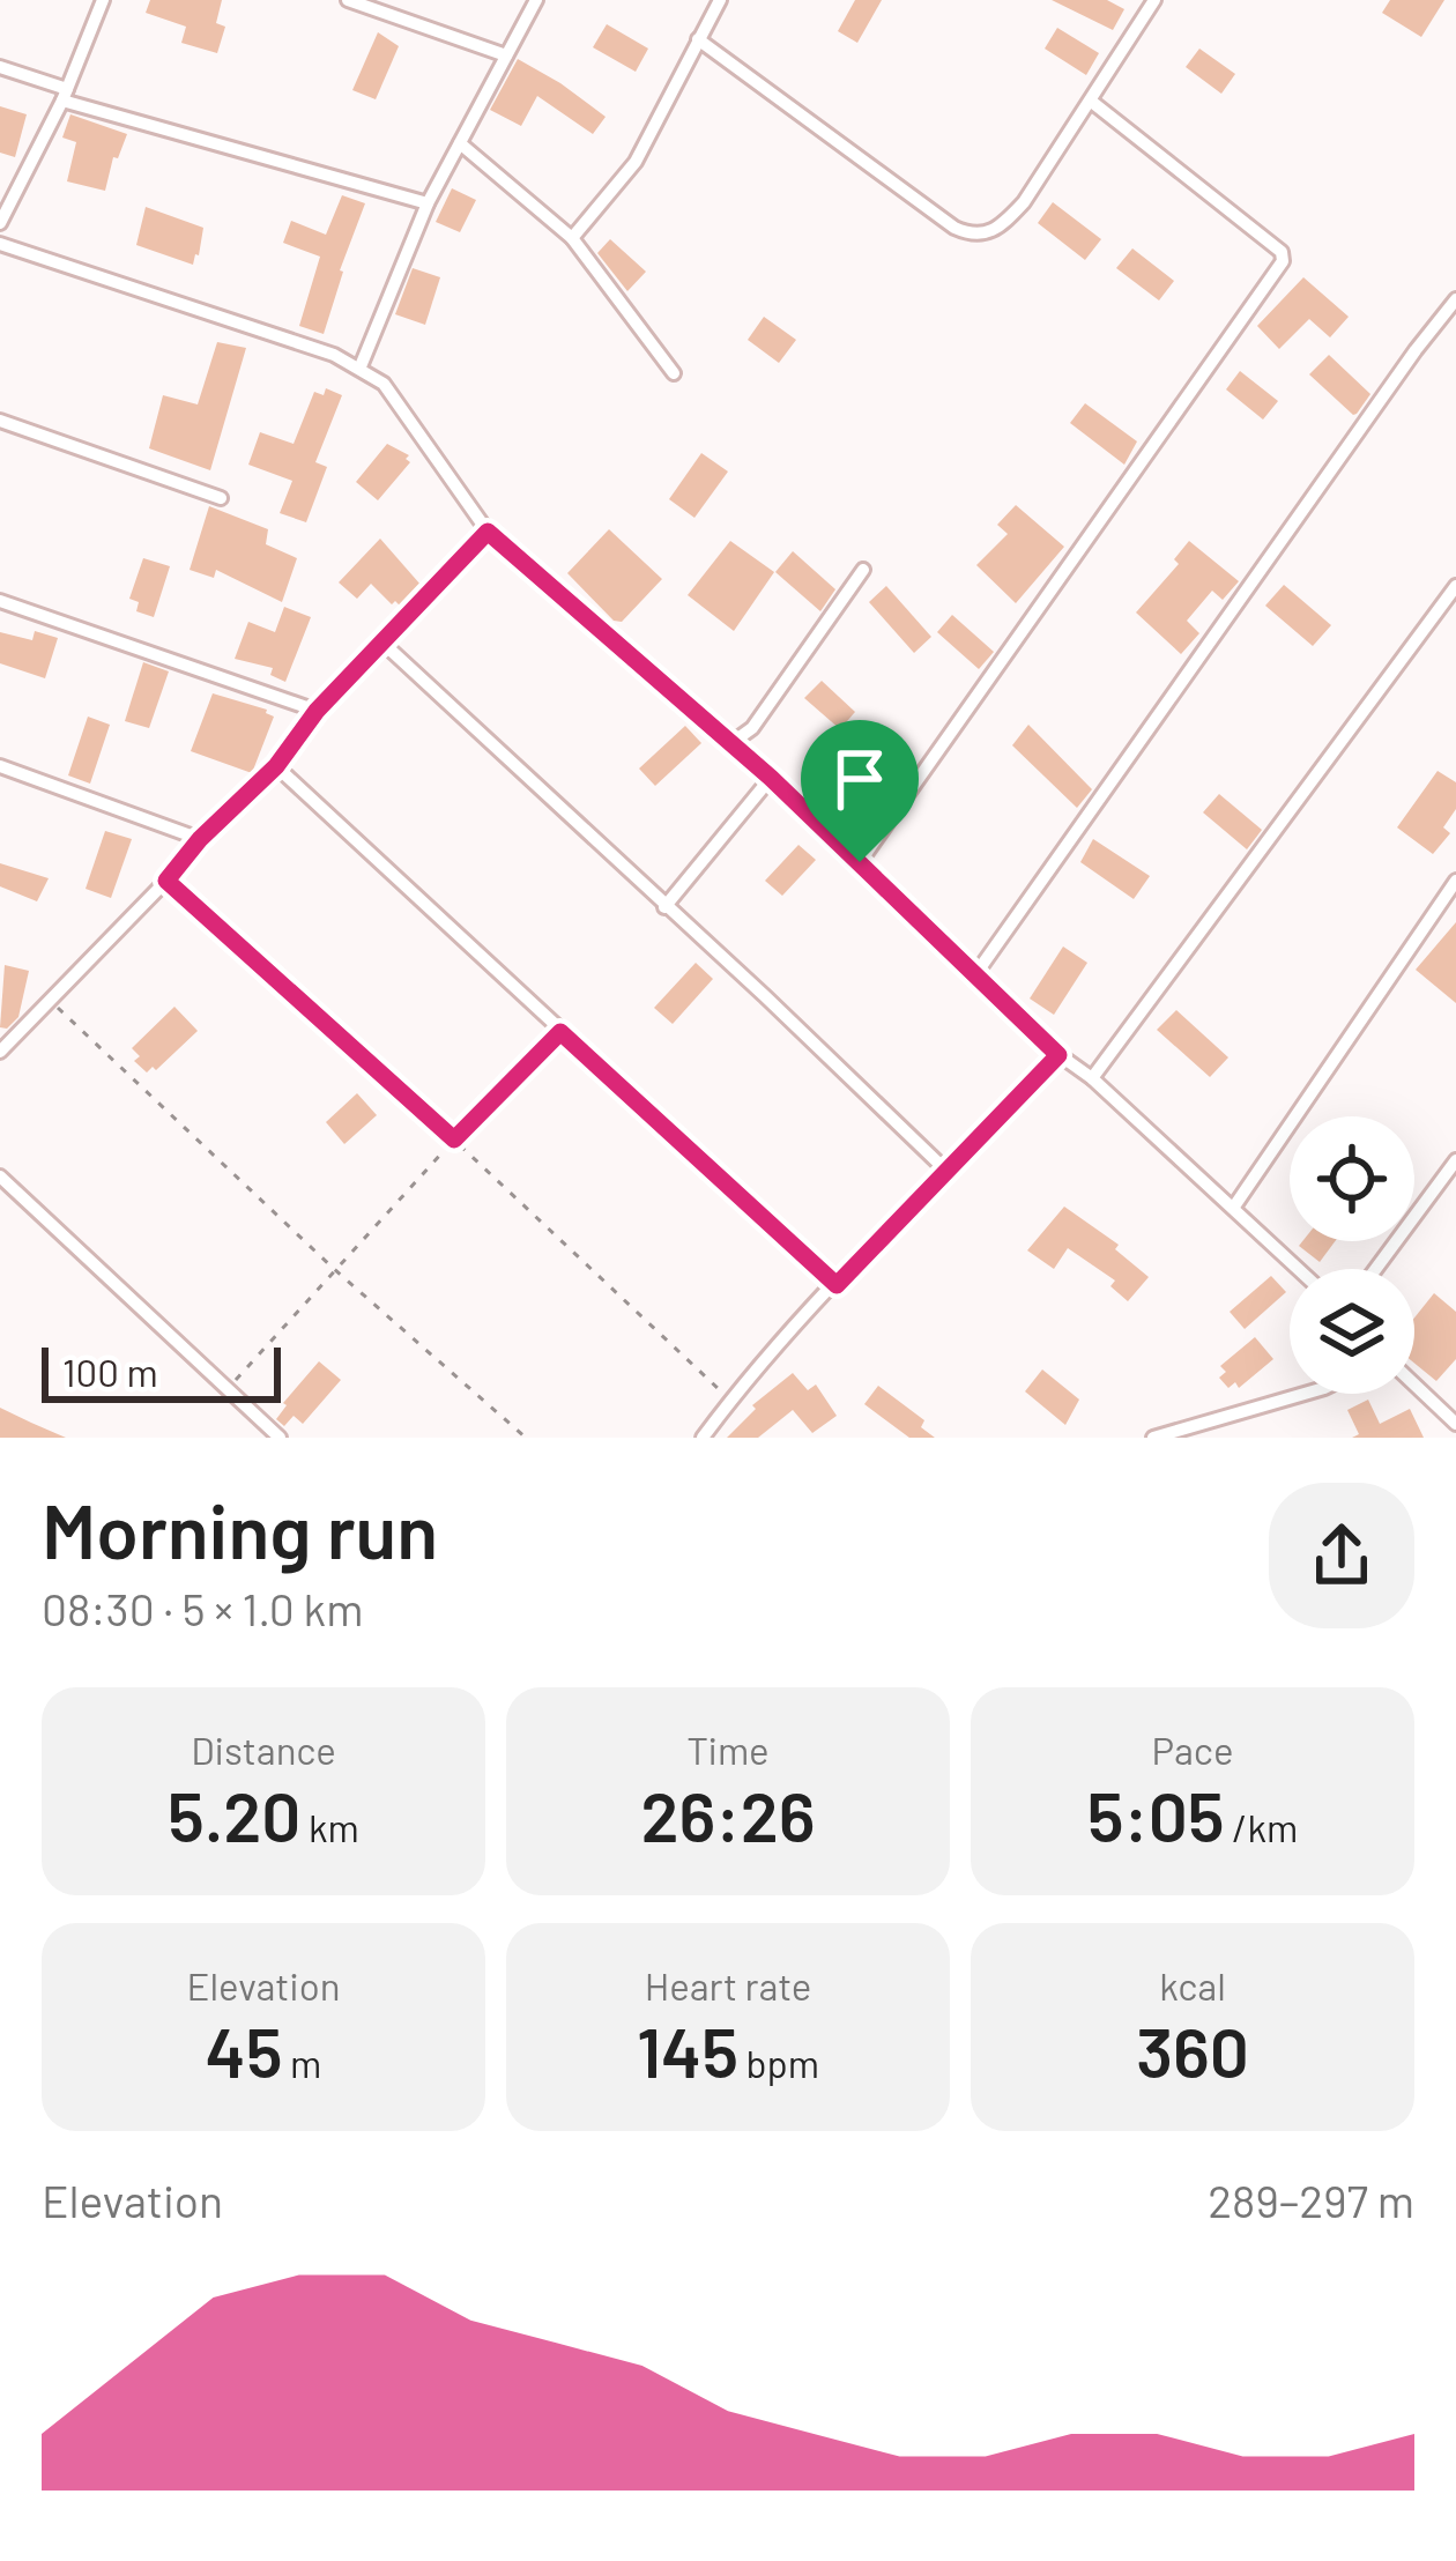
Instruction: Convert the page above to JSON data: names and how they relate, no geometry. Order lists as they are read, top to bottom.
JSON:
{
  "scale_bar": "100 m",
  "page": {
    "scale": "100 m",
    "heading": ["Morning run", "08:30 · 5 × 1.0 km"],
    "stats": [
      ["Distance", "5.20 km"],
      ["Time", "26:26"],
      ["Pace", "5:05 /km"],
      ["Elevation", "45 m"],
      ["Heart rate", "145 bpm"],
      ["kcal", "360"]
    ],
    "chart": ["Elevation", "289–297 m"]
  }
}
